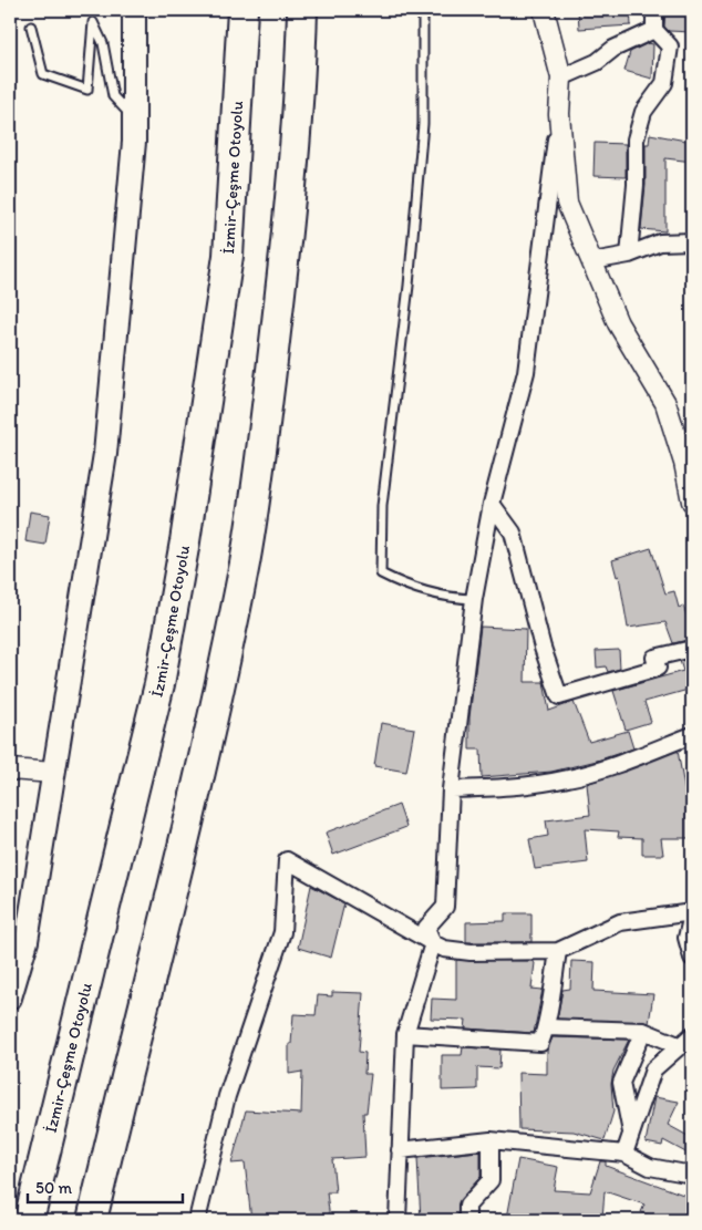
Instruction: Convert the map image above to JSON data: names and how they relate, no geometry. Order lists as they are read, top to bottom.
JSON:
{
  "streets": {
    "highway": ["İzmir-Çeşme Otoyolu"]
  },
  "scale_bar": "50 m"
}
